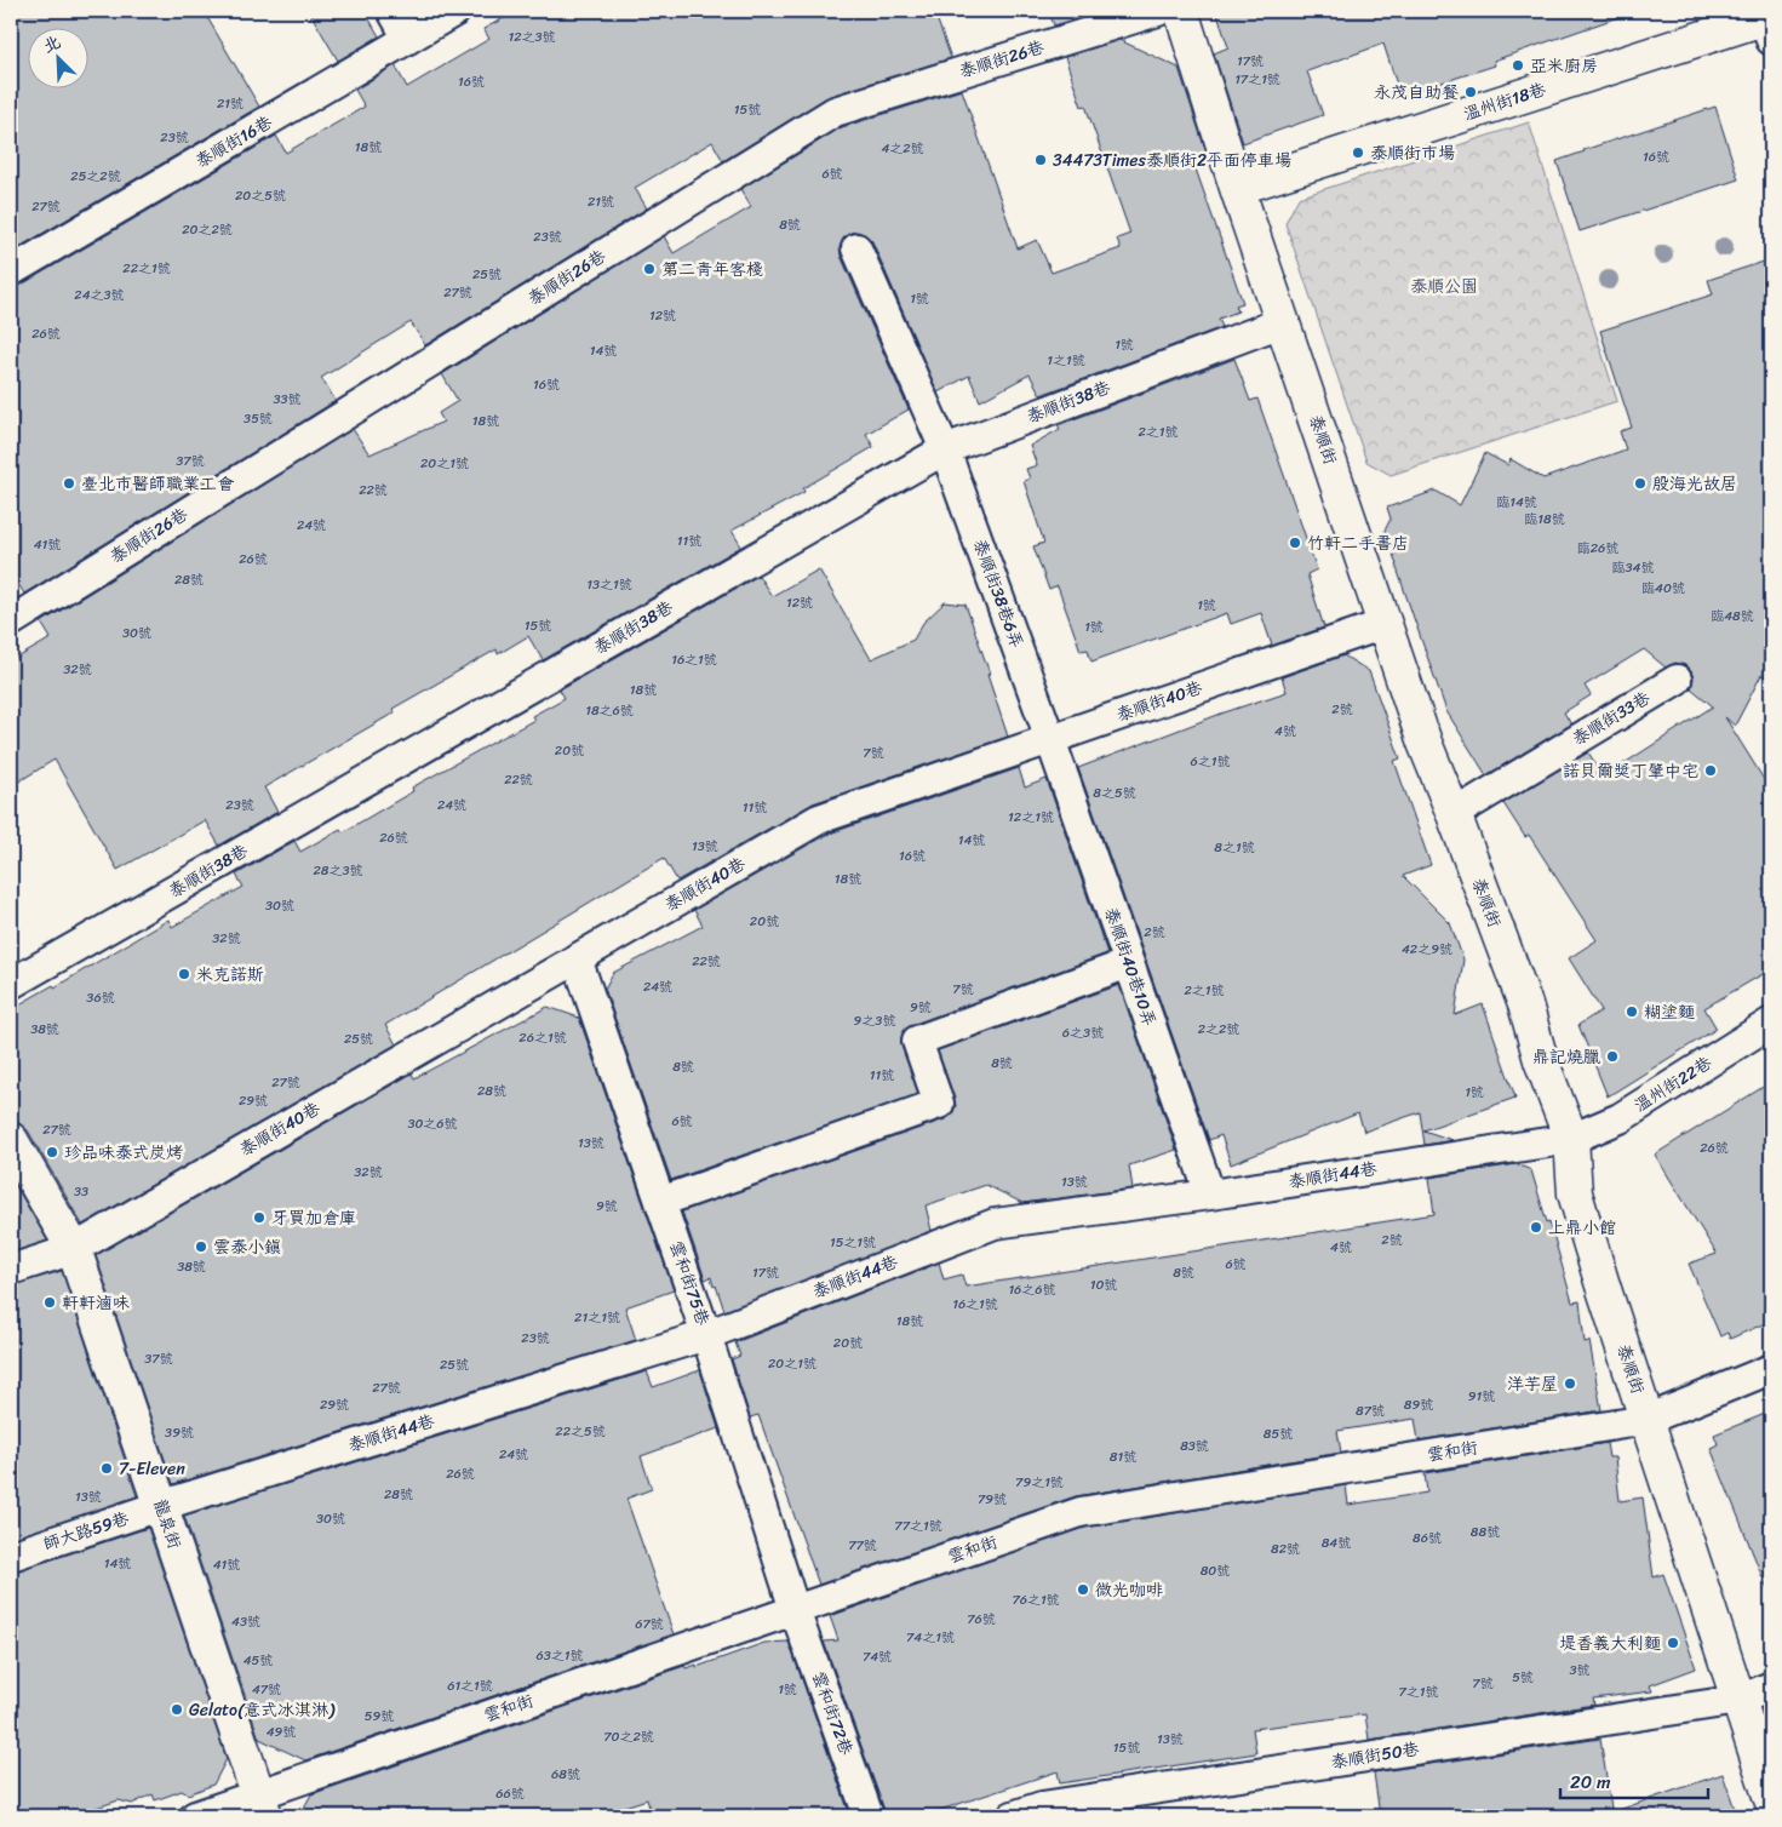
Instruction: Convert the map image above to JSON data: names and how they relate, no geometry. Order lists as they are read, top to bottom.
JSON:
{
  "streets": {
    "street": ["溫州街18巷", "泰順街", "龍泉街"],
    "lane": [
      "泰順街26巷",
      "泰順街16巷",
      "泰順街38巷",
      "泰順街38巷6弄",
      "泰順街40巷",
      "泰順街33巷",
      "泰順街40巷10弄",
      "溫州街22巷",
      "泰順街44巷",
      "雲和街75巷",
      "雲和街",
      "師大路59巷",
      "雲和街72巷",
      "泰順街50巷"
    ]
  },
  "crossings": [
    ["溫州街18巷", "泰順街"],
    ["泰順街38巷", "泰順街"],
    ["泰順街38巷", "泰順街38巷6弄"],
    ["泰順街", "泰順街40巷"],
    ["泰順街", "泰順街33巷"],
    ["泰順街", "溫州街22巷"],
    ["泰順街", "泰順街44巷"],
    ["泰順街", "雲和街"],
    ["泰順街", "泰順街50巷"],
    ["泰順街38巷6弄", "泰順街40巷"],
    ["泰順街38巷6弄", "泰順街40巷10弄"],
    ["泰順街40巷", "泰順街40巷10弄"],
    ["泰順街40巷", "雲和街75巷"],
    ["泰順街40巷", "龍泉街"],
    ["泰順街40巷10弄", "泰順街44巷"],
    ["溫州街22巷", "泰順街44巷"],
    ["泰順街44巷", "雲和街75巷"],
    ["泰順街44巷", "龍泉街"],
    ["泰順街44巷", "師大路59巷"],
    ["雲和街75巷", "雲和街"],
    ["雲和街75巷", "雲和街72巷"],
    ["雲和街", "龍泉街"],
    ["雲和街", "雲和街72巷"],
    ["龍泉街", "師大路59巷"]
  ],
  "parks": ["泰順公園"],
  "places": [
    "亞米廚房",
    "永茂自助餐",
    "泰順街市場",
    "34473Times泰順街2平面停車場",
    "第二青年客棧",
    "臺北市醫師職業工會",
    "殷海光故居",
    "竹軒二手書店",
    "諾貝爾獎丁肇中宅",
    "米克諾斯",
    "糊塗麵",
    "鼎記燒臘",
    "珍品味泰式炭烤",
    "牙買加倉庫",
    "上鼎小館",
    "雲泰小鎮",
    "軒軒滷味",
    "洋芋屋",
    "7-Eleven",
    "微光咖啡",
    "堤香義大利麵",
    "Gelato(意式冰淇淋)"
  ],
  "house_numbers": [
    "12之3號",
    "17號",
    "17之1號",
    "16號",
    "21號",
    "15號",
    "23號",
    "18號",
    "4之2號",
    "16號",
    "6號",
    "25之2號",
    "20之5號",
    "21號",
    "27號",
    "8號",
    "20之2號",
    "23號",
    "22之1號",
    "25號",
    "27號",
    "24之3號",
    "1號",
    "12號",
    "26號",
    "1號",
    "14號",
    "1之1號",
    "16號",
    "33號",
    "35號",
    "18號",
    "2之1號",
    "37號",
    "20之1號",
    "22號",
    "臨14號",
    "臨18號",
    "24號",
    "11號",
    "41號",
    "臨26號",
    "26號",
    "臨34號",
    "28號",
    "13之1號",
    "臨40號",
    "12號",
    "1號",
    "臨48號",
    "15號",
    "1號",
    "30號",
    "16之1號",
    "32號",
    "18號",
    "2號",
    "18之6號",
    "4號",
    "20號",
    "7號",
    "6之1號",
    "22號",
    "8之5號",
    "23號",
    "24號",
    "11號",
    "12之1號",
    "26號",
    "14號",
    "13號",
    "8之1號",
    "16號",
    "28之3號",
    "18號",
    "30號",
    "20號",
    "2號",
    "32號",
    "42之9號",
    "22號",
    "24號",
    "7號",
    "2之1號",
    "36號",
    "9號",
    "9之3號",
    "38號",
    "2之2號",
    "6之3號",
    "26之1號",
    "25號",
    "8號",
    "8號",
    "11號",
    "27號",
    "28號",
    "1號",
    "29號",
    "6號",
    "30之6號",
    "27號",
    "13號",
    "26號",
    "32號",
    "13號",
    "33",
    "9號",
    "2號",
    "15之1號",
    "4號",
    "6號",
    "38號",
    "17號",
    "8號",
    "10號",
    "16之6號",
    "16之1號",
    "21之1號",
    "18號",
    "23號",
    "20號",
    "37號",
    "20之1號",
    "25號",
    "27號",
    "91號",
    "29號",
    "89號",
    "87號",
    "22之5號",
    "39號",
    "85號",
    "83號",
    "24號",
    "81號",
    "26號",
    "79之1號",
    "28號",
    "13號",
    "79號",
    "30號",
    "77之1號",
    "88號",
    "86號",
    "84號",
    "77號",
    "82號",
    "14號",
    "41號",
    "80號",
    "76之1號",
    "76號",
    "43號",
    "67號",
    "74之1號",
    "63之1號",
    "74號",
    "45號",
    "3號",
    "5號",
    "7號",
    "61之1號",
    "47號",
    "1號",
    "7之1號",
    "59號",
    "49號",
    "70之2號",
    "13號",
    "15號",
    "68號",
    "66號"
  ],
  "scale_bar": "20 m",
  "north": "top left"
}
